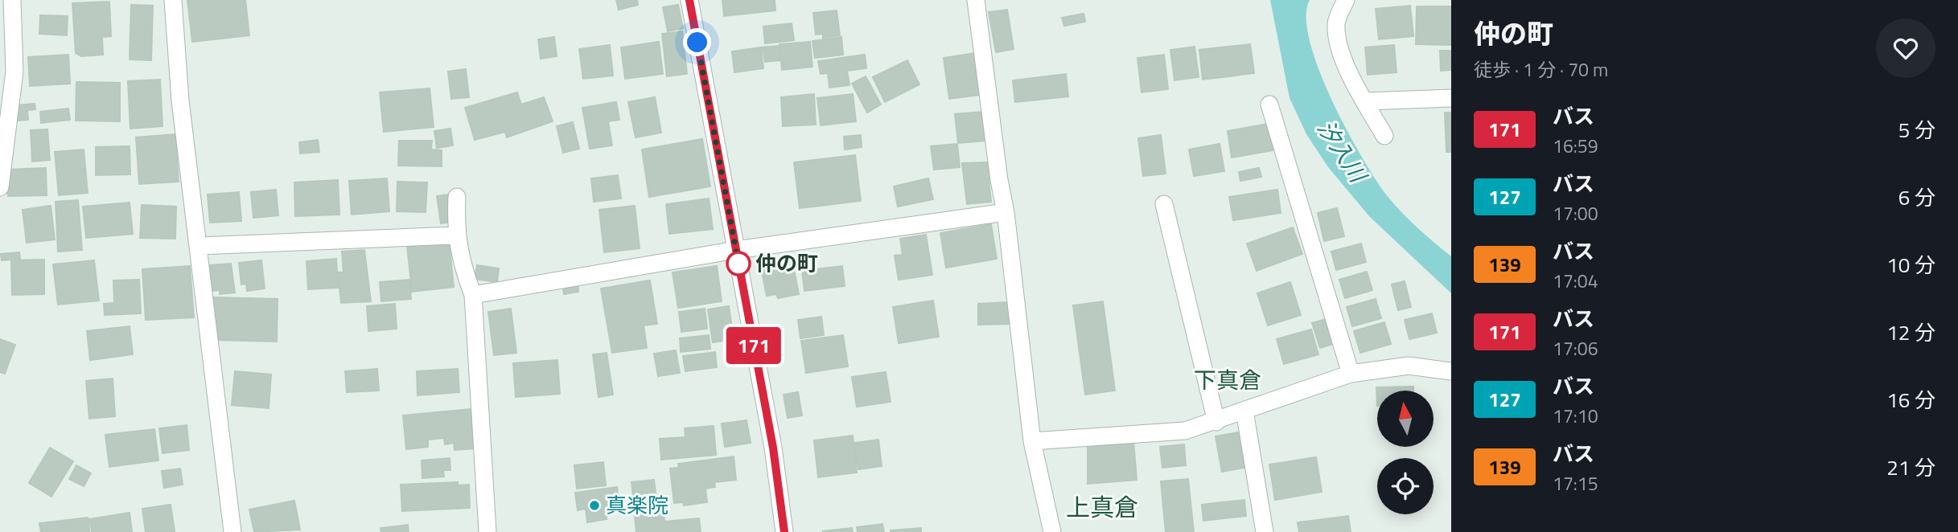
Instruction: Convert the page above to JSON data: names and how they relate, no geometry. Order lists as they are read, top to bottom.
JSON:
{
  "districts": ["下真倉", "上真倉"],
  "water": ["汐入川"],
  "places": ["仲の町", "真楽院"],
  "lines": ["bus line 171"],
  "north": "top",
  "page": {
    "on_map": "171",
    "heading": ["仲の町", "徒歩 · 1 分 · 70 m"],
    "list": [
      {
        "mark": "171",
        "name": "バス",
        "note": "16:59",
        "value": "5 分"
      },
      {
        "mark": "127",
        "name": "バス",
        "note": "17:00",
        "value": "6 分"
      },
      {
        "mark": "139",
        "name": "バス",
        "note": "17:04",
        "value": "10 分"
      },
      {
        "mark": "171",
        "name": "バス",
        "note": "17:06",
        "value": "12 分"
      },
      {
        "mark": "127",
        "name": "バス",
        "note": "17:10",
        "value": "16 分"
      },
      {
        "mark": "139",
        "name": "バス",
        "note": "17:15",
        "value": "21 分"
      }
    ]
  }
}
